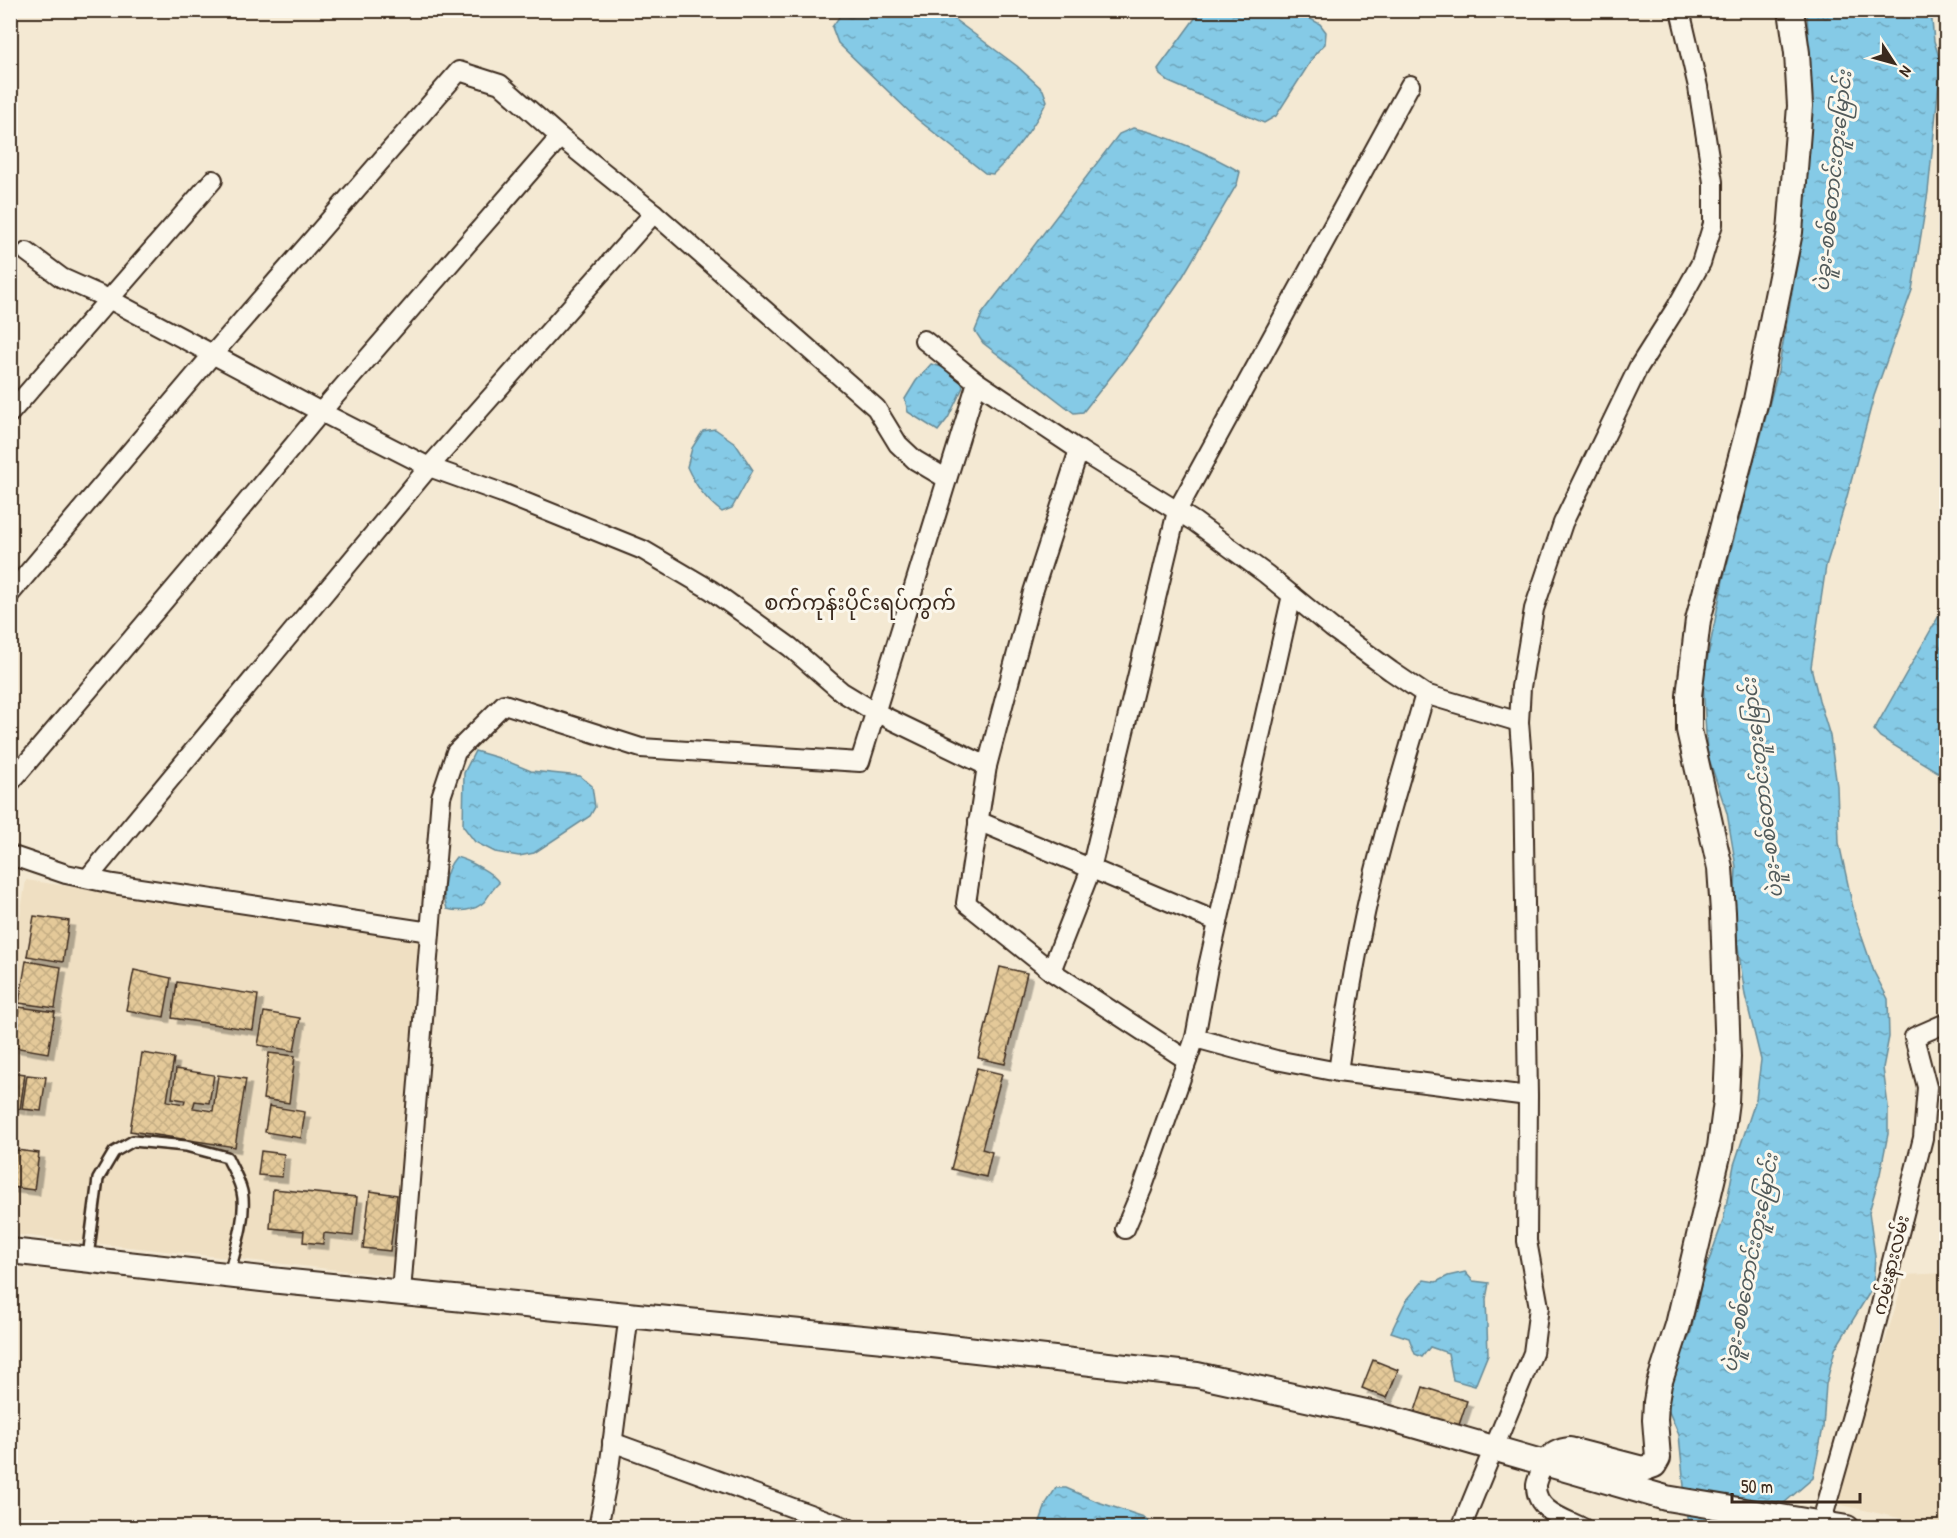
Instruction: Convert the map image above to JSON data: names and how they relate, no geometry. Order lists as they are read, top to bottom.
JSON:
{
  "streets": {
    "street": ["ကမ်းနားလမ်း"]
  },
  "districts": ["စက်ကုန်းပိုင်းရပ်ကွက်"],
  "water": ["ပဲခူး-စစ်တောင်းတူးမြောင်း"],
  "scale_bar": "50 m",
  "north": "bottom right"
}
